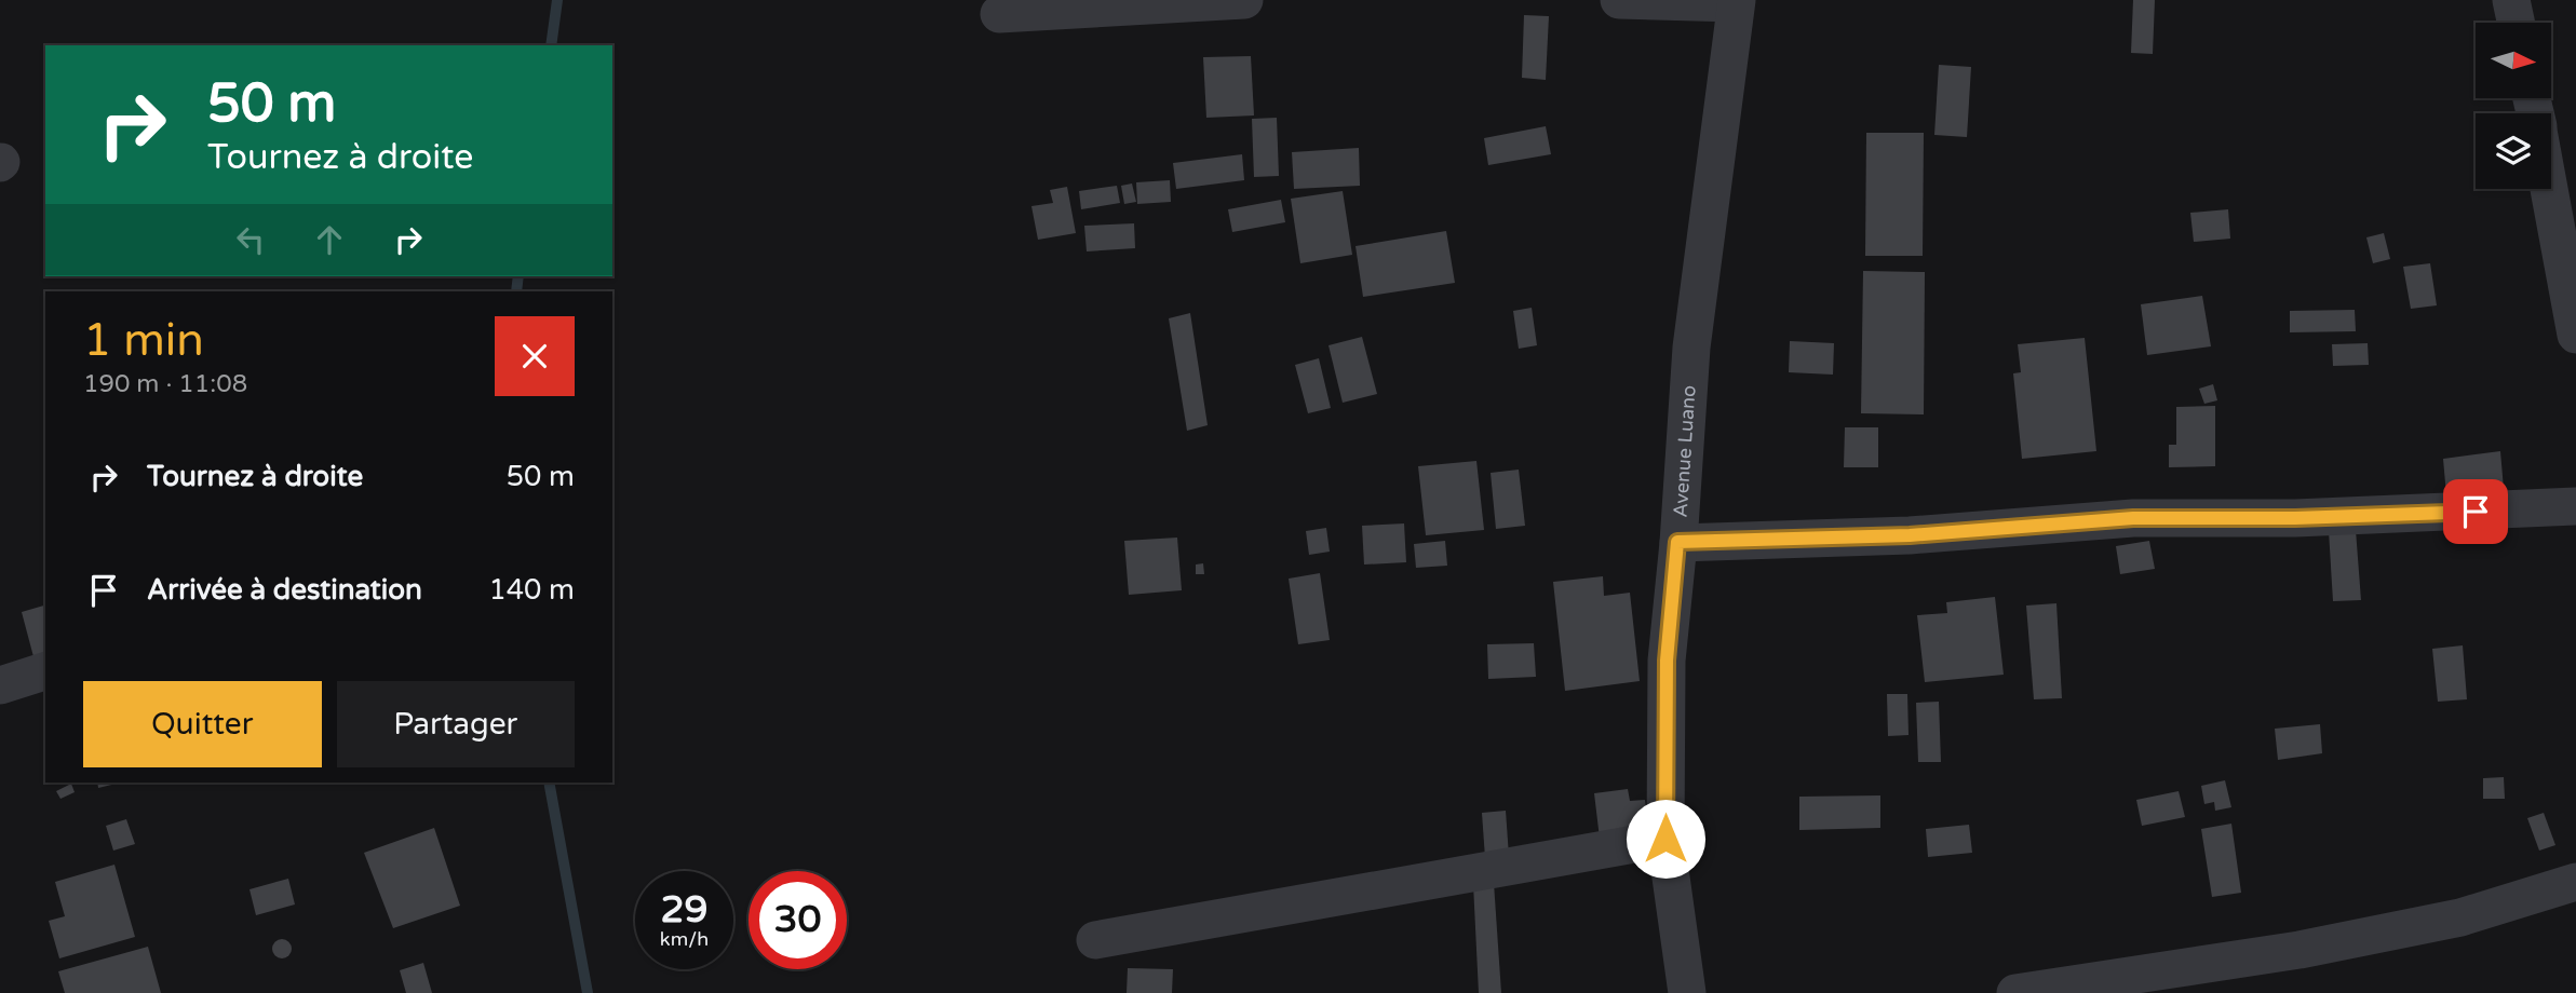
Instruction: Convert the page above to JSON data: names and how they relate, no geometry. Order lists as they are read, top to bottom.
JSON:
{
  "streets": {
    "street": ["Avenue Luano"]
  },
  "north": "right",
  "page": {
    "turn": ["50 m", "Tournez à droite"],
    "heading": ["1 min", "190 m · 11:08"],
    "list": [
      {
        "name": "Tournez à droite",
        "value": "50 m"
      },
      {
        "name": "Arrivée à destination",
        "value": "140 m"
      }
    ],
    "buttons": ["Quitter", "Partager"],
    "speed": "29 km/h",
    "limit": "30"
  }
}
